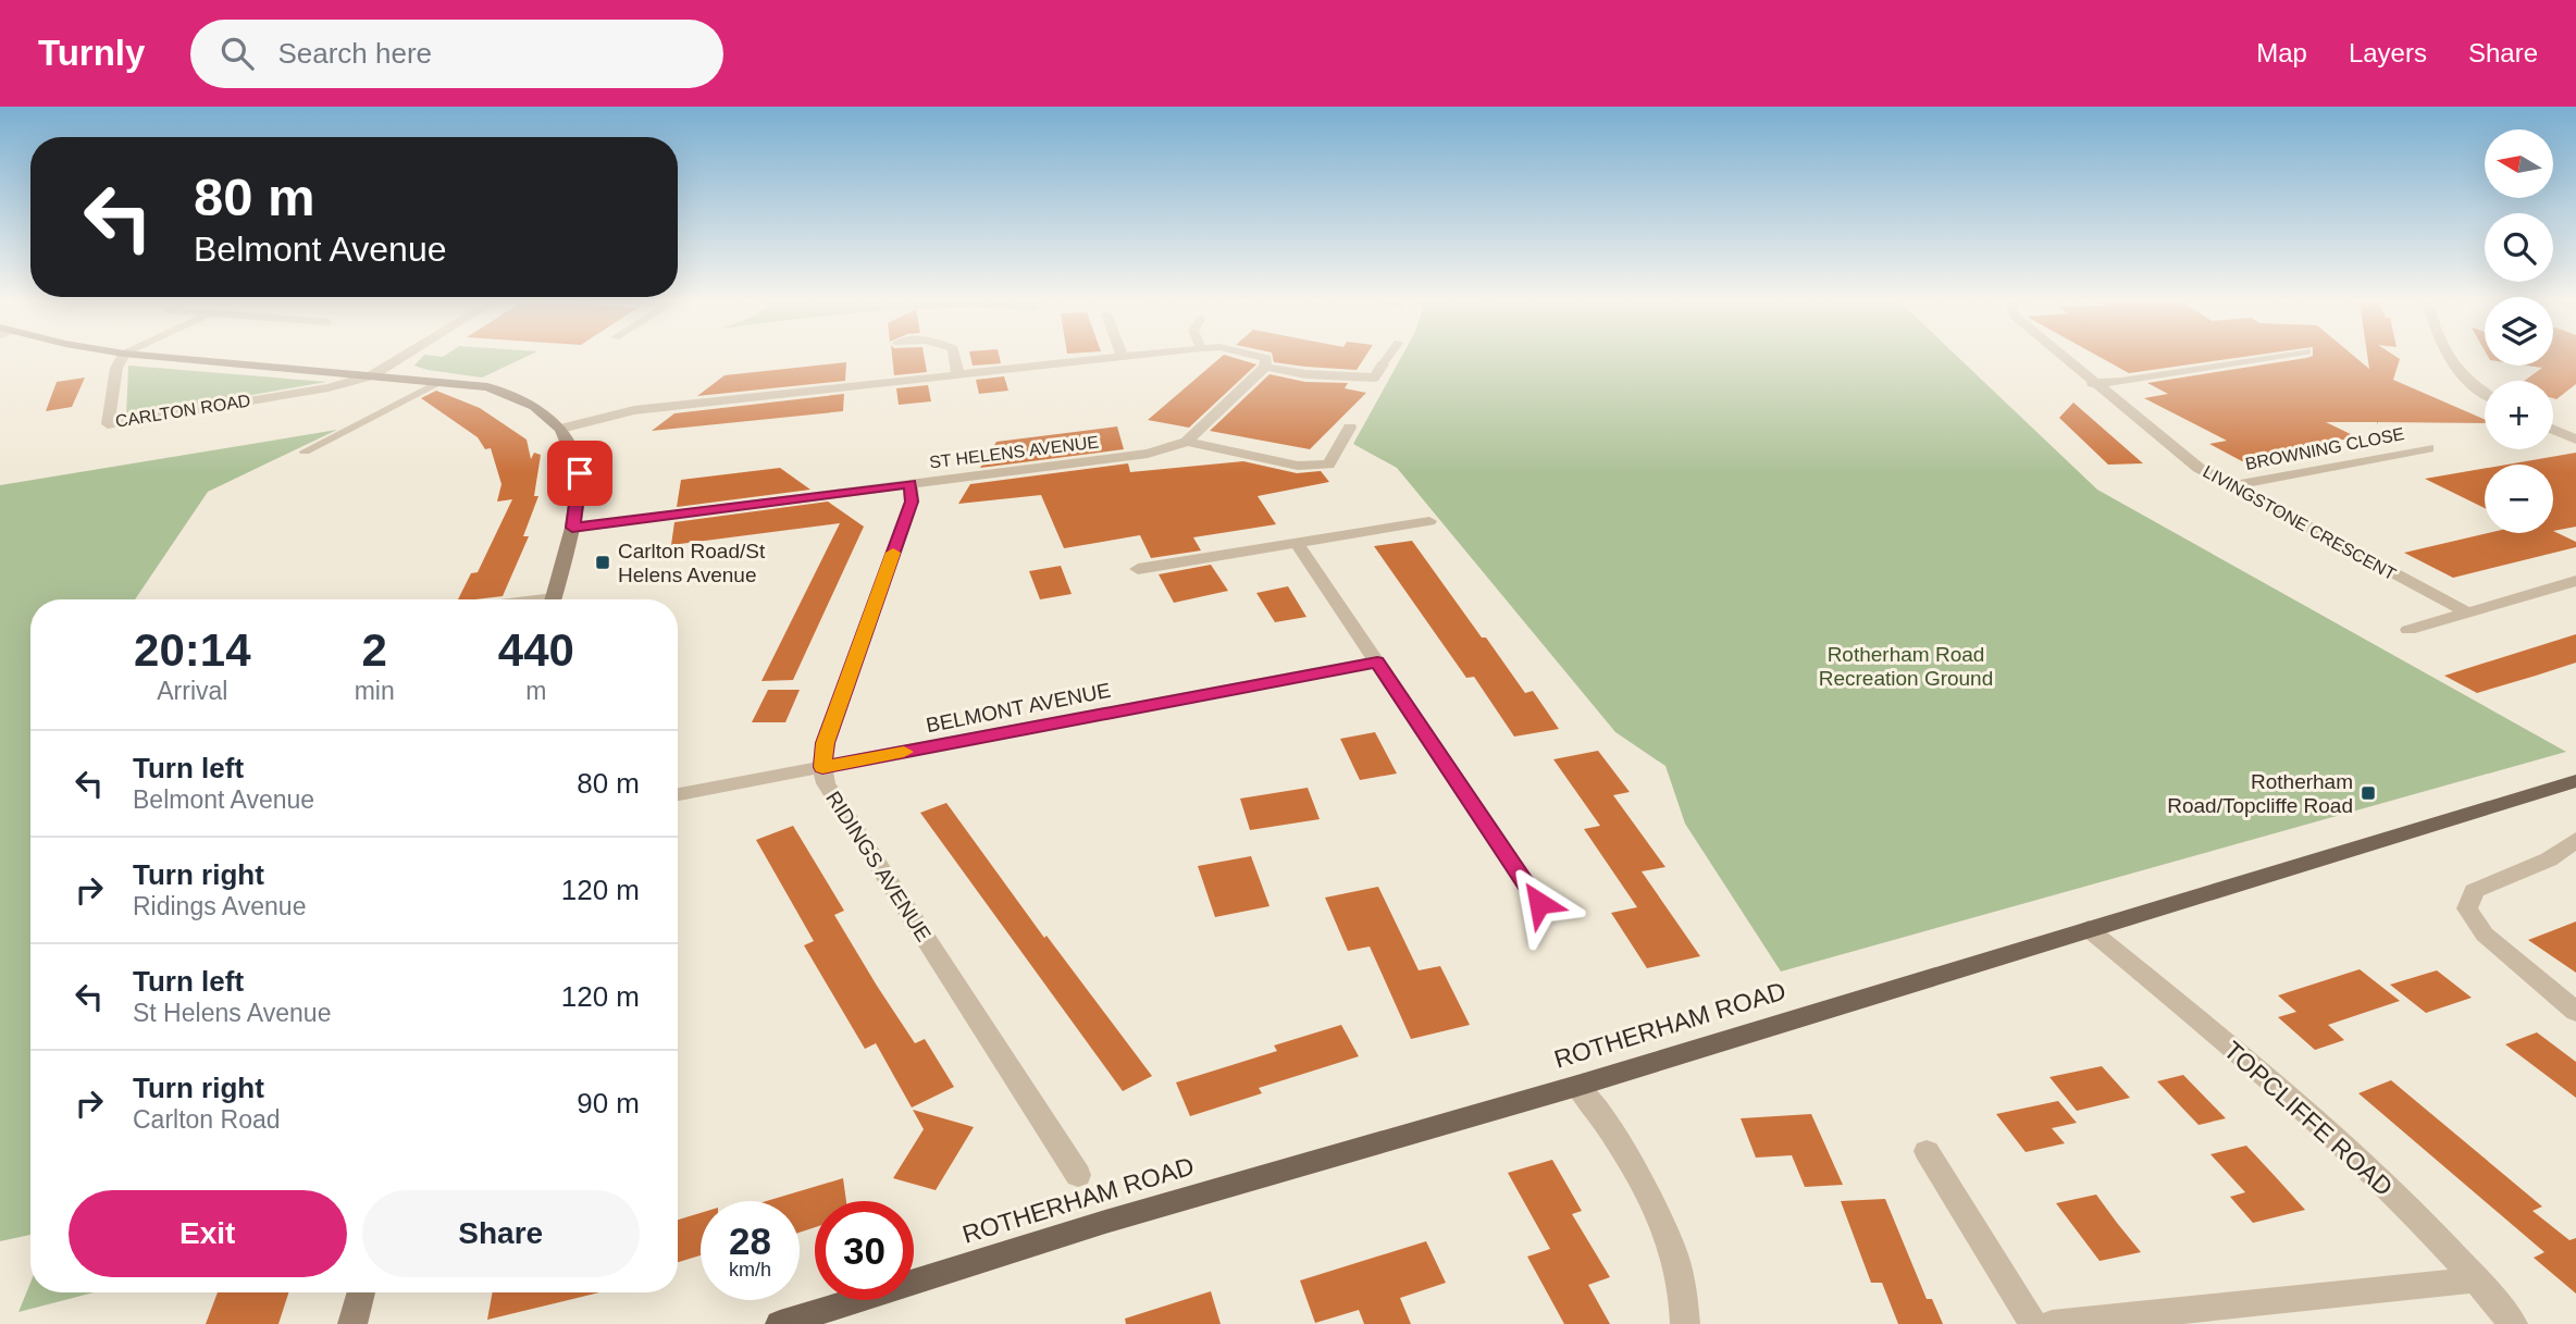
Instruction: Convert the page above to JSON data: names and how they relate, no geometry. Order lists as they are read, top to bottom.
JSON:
{
  "streets": {
    "main road": ["CARLTON ROAD", "ROTHERHAM ROAD"],
    "street": [
      "BROWNING CLOSE",
      "ST HELENS AVENUE",
      "LIVINGSTONE CRESCENT",
      "BELMONT AVENUE",
      "RIDINGS AVENUE",
      "TOPCLIFFE ROAD"
    ]
  },
  "crossings": [
    ["CARLTON ROAD", "ST HELENS AVENUE"],
    ["BROWNING CLOSE", "LIVINGSTONE CRESCENT"],
    ["ST HELENS AVENUE", "RIDINGS AVENUE"],
    ["BELMONT AVENUE", "RIDINGS AVENUE"],
    ["ROTHERHAM ROAD", "TOPCLIFFE ROAD"]
  ],
  "parks": ["Rotherham Road Recreation Ground"],
  "places": {
    "transit": ["Carlton Road/St Helens Avenue", "Rotherham Road/Topcliffe Road"]
  },
  "north": "left",
  "page": {
    "header": "Turnly",
    "search": "Search here",
    "nav": ["Map", "Layers", "Share"],
    "map_buttons": ["+", "−"],
    "turn": ["80 m", "Belmont Avenue"],
    "eta": [
      "20:14",
      "Arrival",
      "2",
      "min",
      "440",
      "m"
    ],
    "list": [
      {
        "name": "Turn left",
        "note": "Belmont Avenue",
        "value": "80 m"
      },
      {
        "name": "Turn right",
        "note": "Ridings Avenue",
        "value": "120 m"
      },
      {
        "name": "Turn left",
        "note": "St Helens Avenue",
        "value": "120 m"
      },
      {
        "name": "Turn right",
        "note": "Carlton Road",
        "value": "90 m"
      }
    ],
    "buttons": ["Exit", "Share"],
    "speed": "28 km/h",
    "limit": "30"
  }
}
